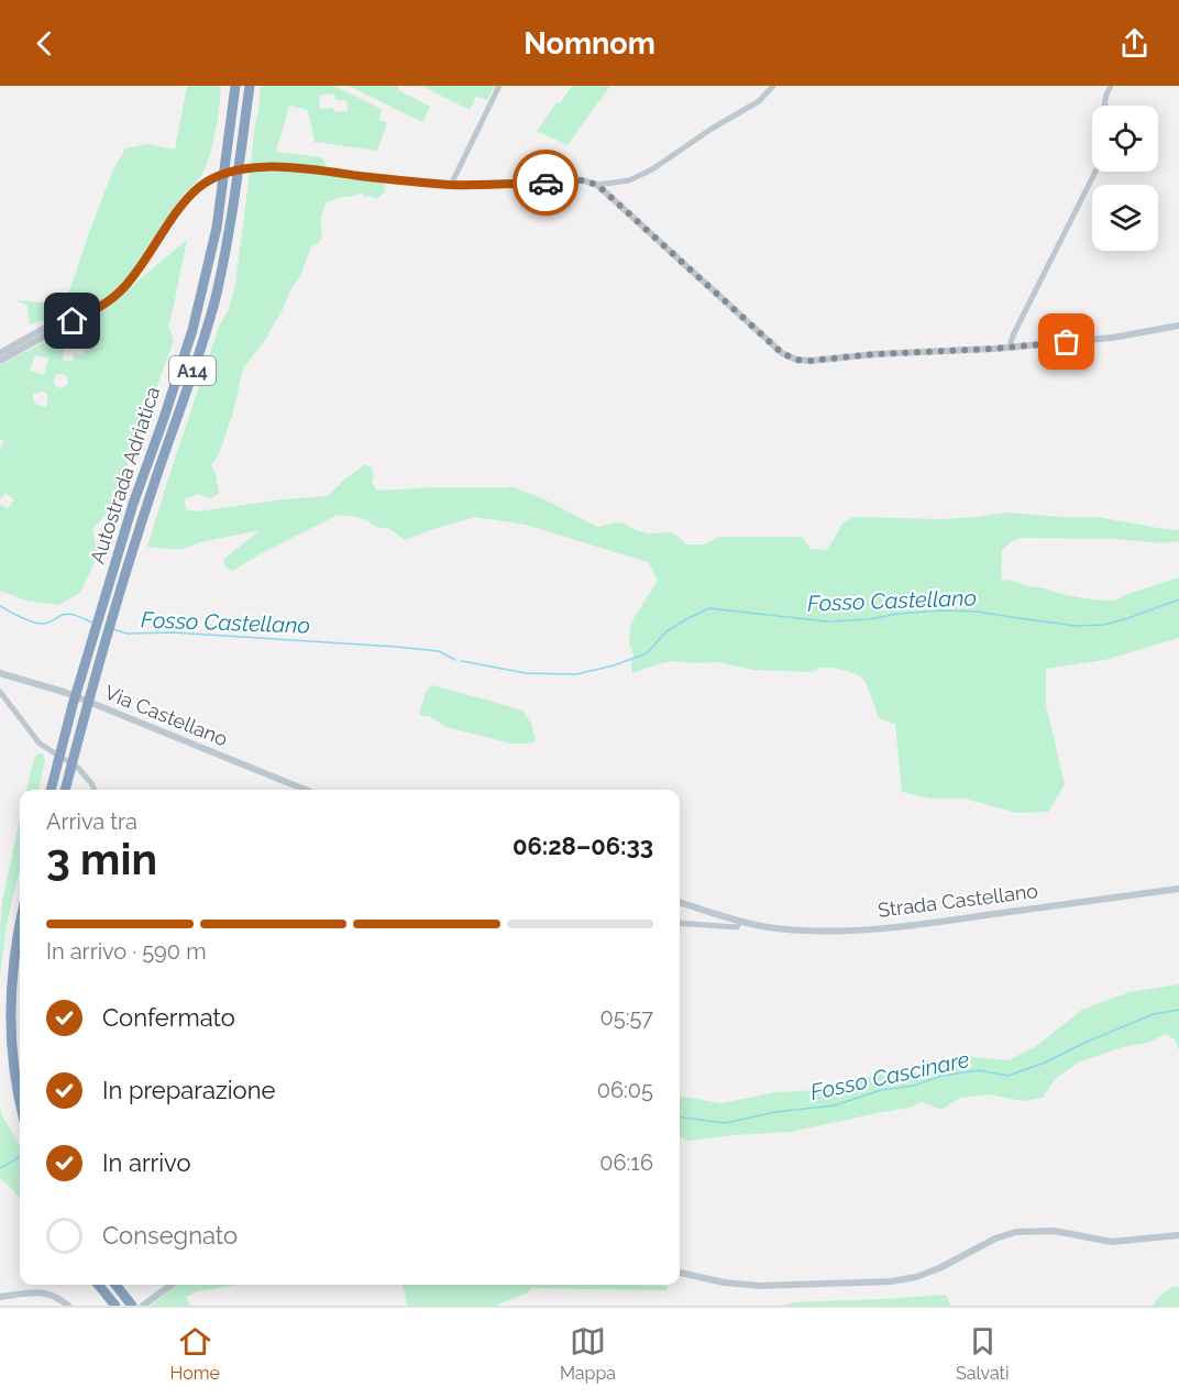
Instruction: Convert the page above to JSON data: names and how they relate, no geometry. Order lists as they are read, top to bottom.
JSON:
{
  "streets": {
    "highway": ["A14", "Autostrada Adriatica"],
    "street": ["Via Castellano", "Strada Castellano"]
  },
  "water": ["Fosso Castellano", "Fosso Cascinare"],
  "page": {
    "header": "Nomnom",
    "heading": ["3 min", "Arriva tra", "06:28–06:33"],
    "bar": "In arrivo · 590 m",
    "list": [
      ["Confermato", "05:57"],
      ["In preparazione", "06:05"],
      ["In arrivo", "06:16"],
      "Consegnato"
    ],
    "tabs": ["Home", "Mappa", "Salvati"]
  }
}
